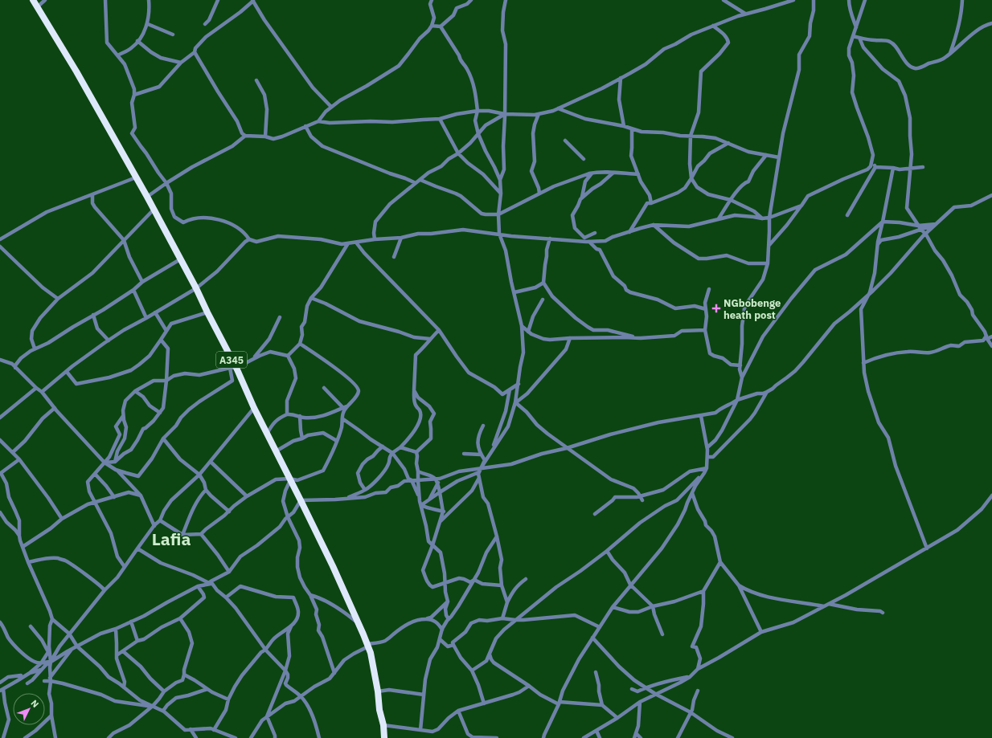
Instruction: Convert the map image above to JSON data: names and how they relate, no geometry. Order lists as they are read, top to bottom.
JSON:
{
  "streets": {
    "highway": ["A345"]
  },
  "districts": ["Lafia"],
  "places": {
    "health": ["NGbobenge heath post"]
  },
  "north": "top right"
}
